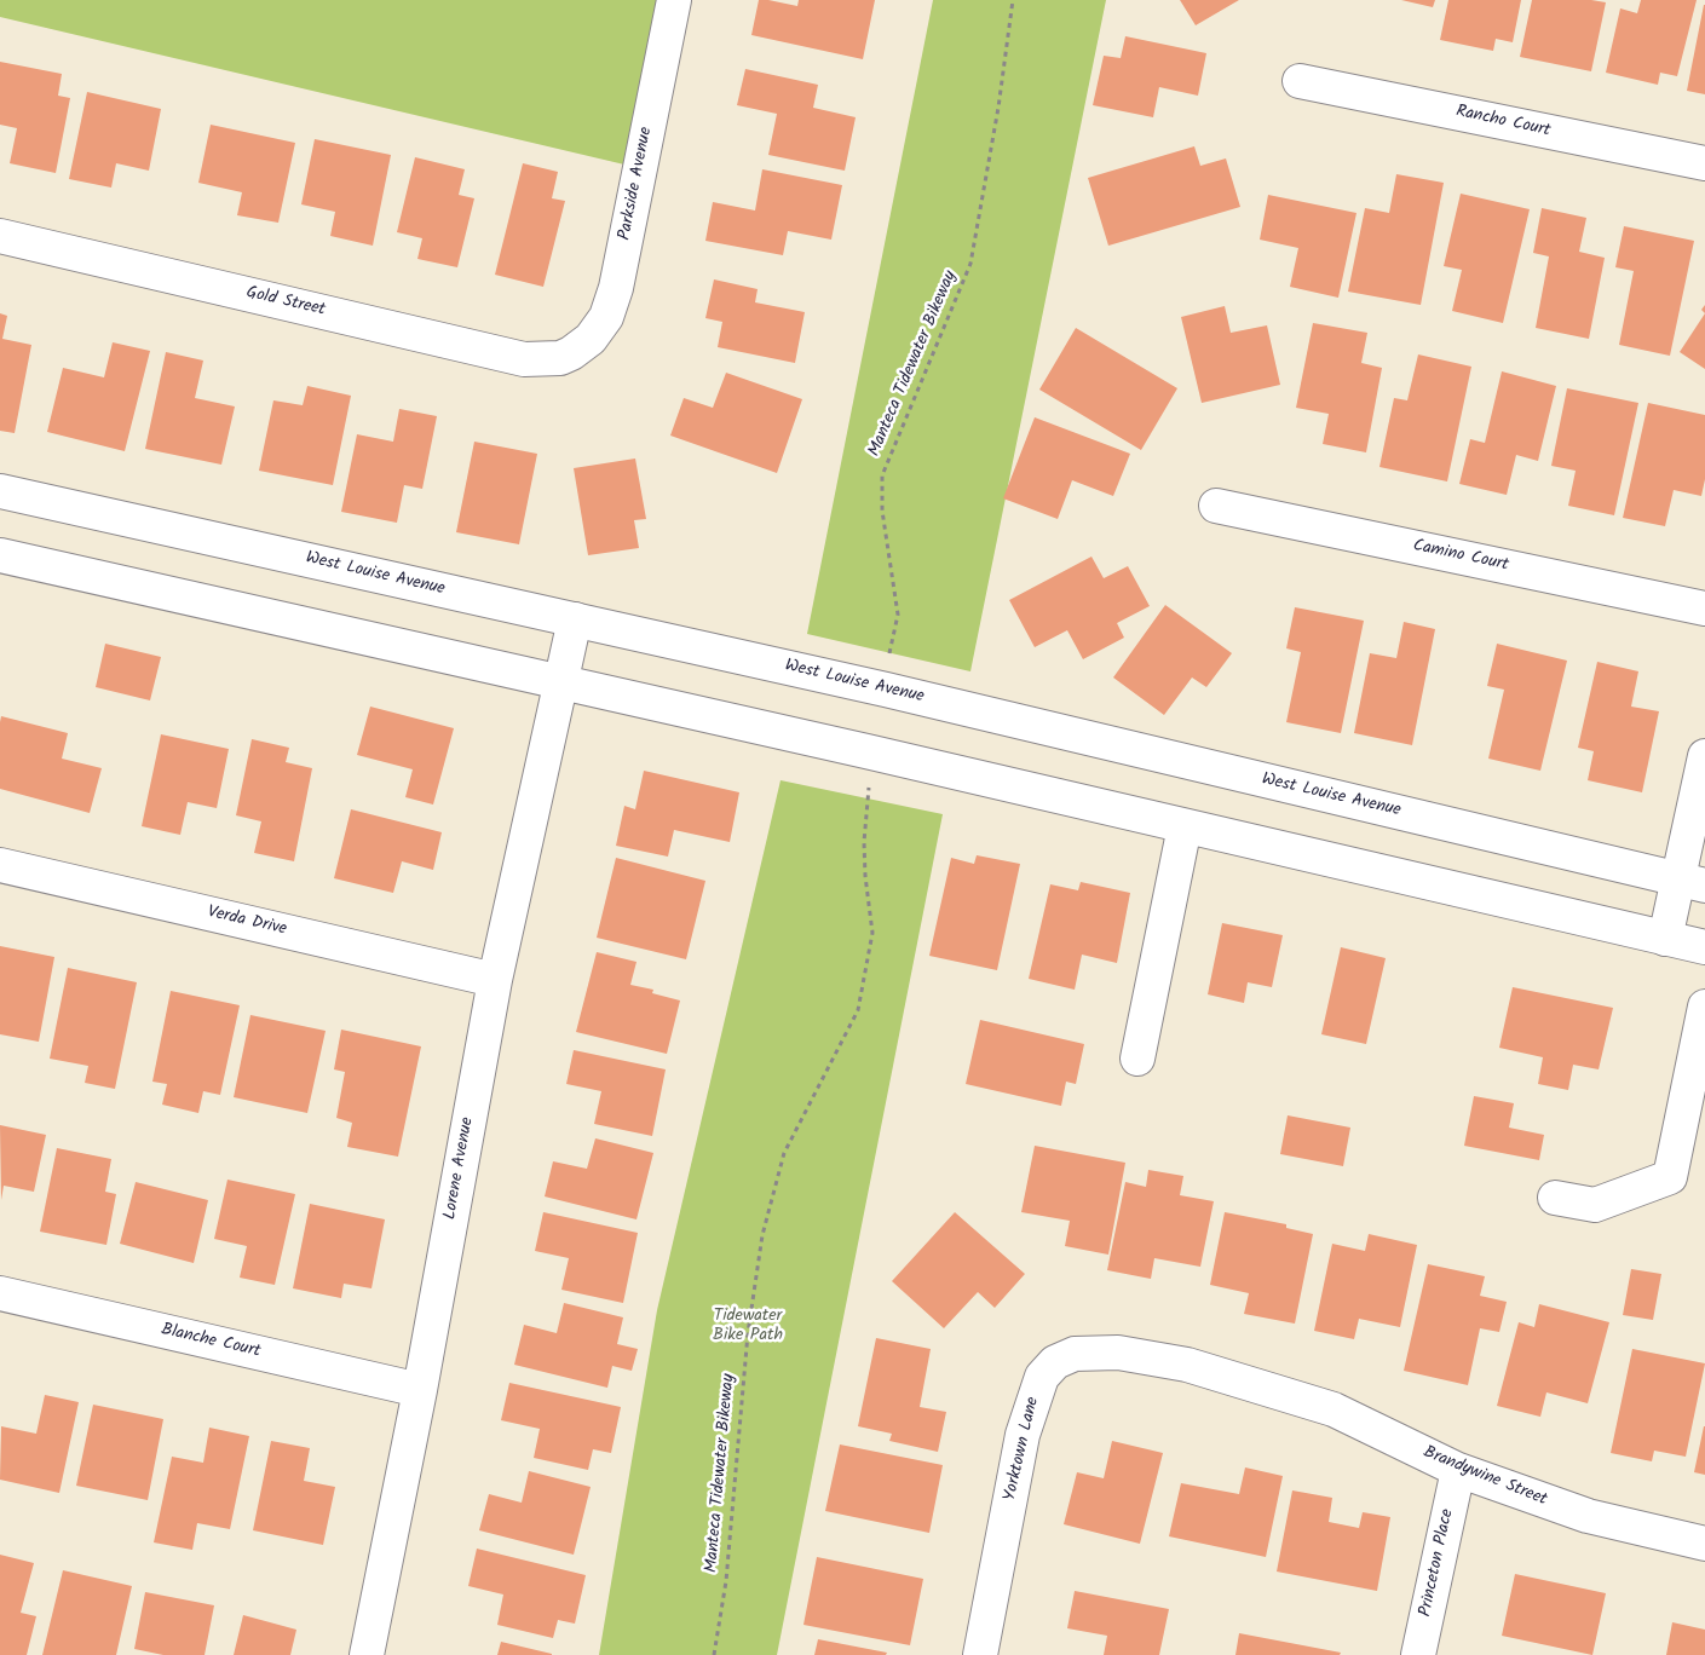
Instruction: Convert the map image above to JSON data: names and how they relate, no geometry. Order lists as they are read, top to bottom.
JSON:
{
  "streets": {
    "street": [
      "Rancho Court",
      "Parkside Avenue",
      "Gold Street",
      "Camino Court",
      "West Louise Avenue",
      "Verda Drive",
      "Lorene Avenue",
      "Blanche Court",
      "Yorktown Lane",
      "Brandywine Street",
      "Princeton Place"
    ],
    "path": ["Manteca Tidewater Bikeway"]
  },
  "crossings": [
    ["Parkside Avenue", "Gold Street"],
    ["Manteca Tidewater Bikeway", "West Louise Avenue"],
    ["West Louise Avenue", "Lorene Avenue"],
    ["Verda Drive", "Lorene Avenue"],
    ["Lorene Avenue", "Blanche Court"],
    ["Yorktown Lane", "Brandywine Street"],
    ["Brandywine Street", "Princeton Place"]
  ],
  "parks": ["Tidewater Bike Path"]
}
